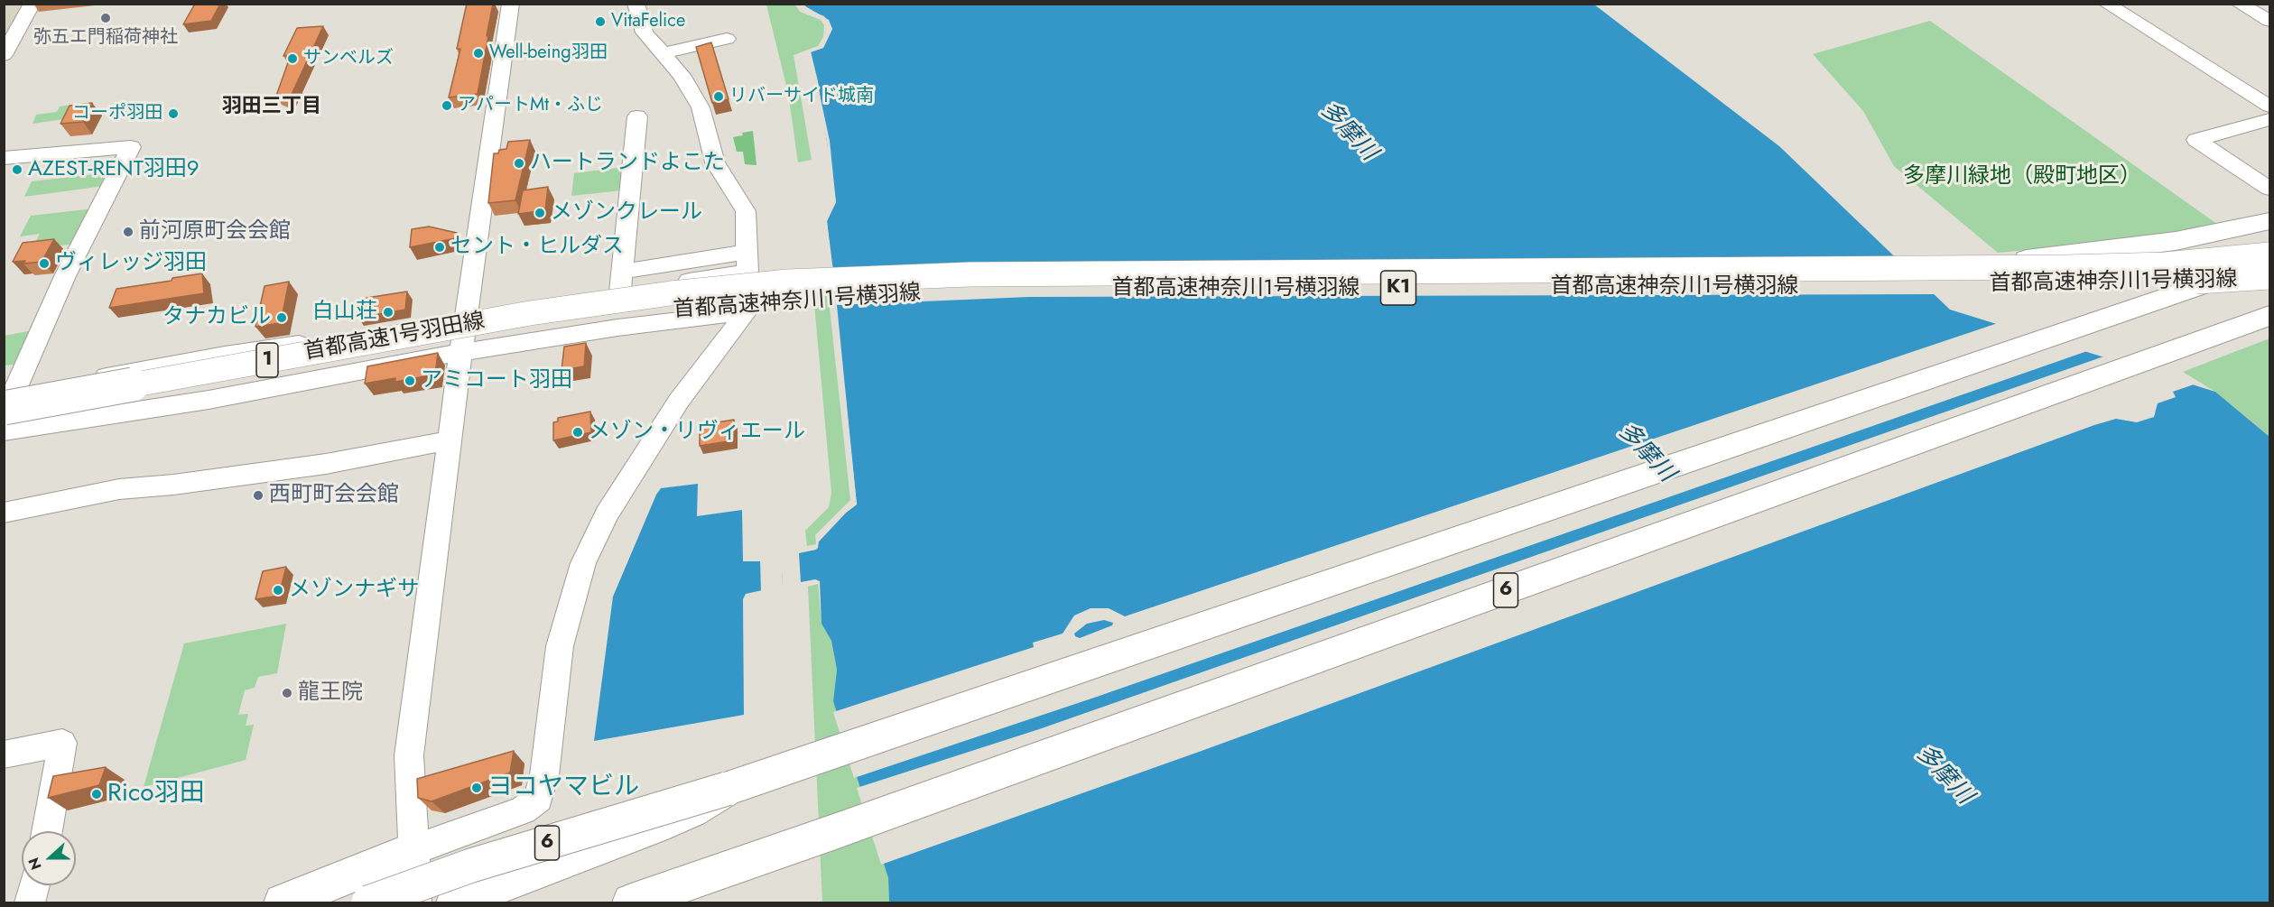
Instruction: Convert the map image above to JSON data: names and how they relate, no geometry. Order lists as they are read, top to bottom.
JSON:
{
  "streets": {
    "main road": [
      "首都高速神奈川1号横羽線",
      "K1",
      "首都高速1号羽田線",
      "1",
      "6"
    ]
  },
  "crossings": [
    ["首都高速神奈川1号横羽線", "首都高速1号羽田線"],
    ["首都高速神奈川1号横羽線", "6"]
  ],
  "districts": ["羽田三丁目"],
  "water": ["多摩川"],
  "parks": ["多摩川緑地（殿町地区）"],
  "places": [
    "弥五エ門稲荷神社",
    "VitaFelice",
    "Well-being羽田",
    "サンベルズ",
    "リバーサイド城南",
    "アパートMt・ふじ",
    "コーポ羽田",
    "ハートランドよこた",
    "AZEST-RENT羽田9",
    "メゾンクレール",
    "前河原町会会館",
    "セント・ヒルダス",
    "ヴィレッジ羽田",
    "白山荘",
    "タナカビル",
    "アミコート羽田",
    "メゾン・リヴィエール",
    "西町町会会館",
    "メゾンナギサ",
    "龍王院",
    "ヨコヤマビル",
    "Rico羽田"
  ],
  "north": "left"
}
